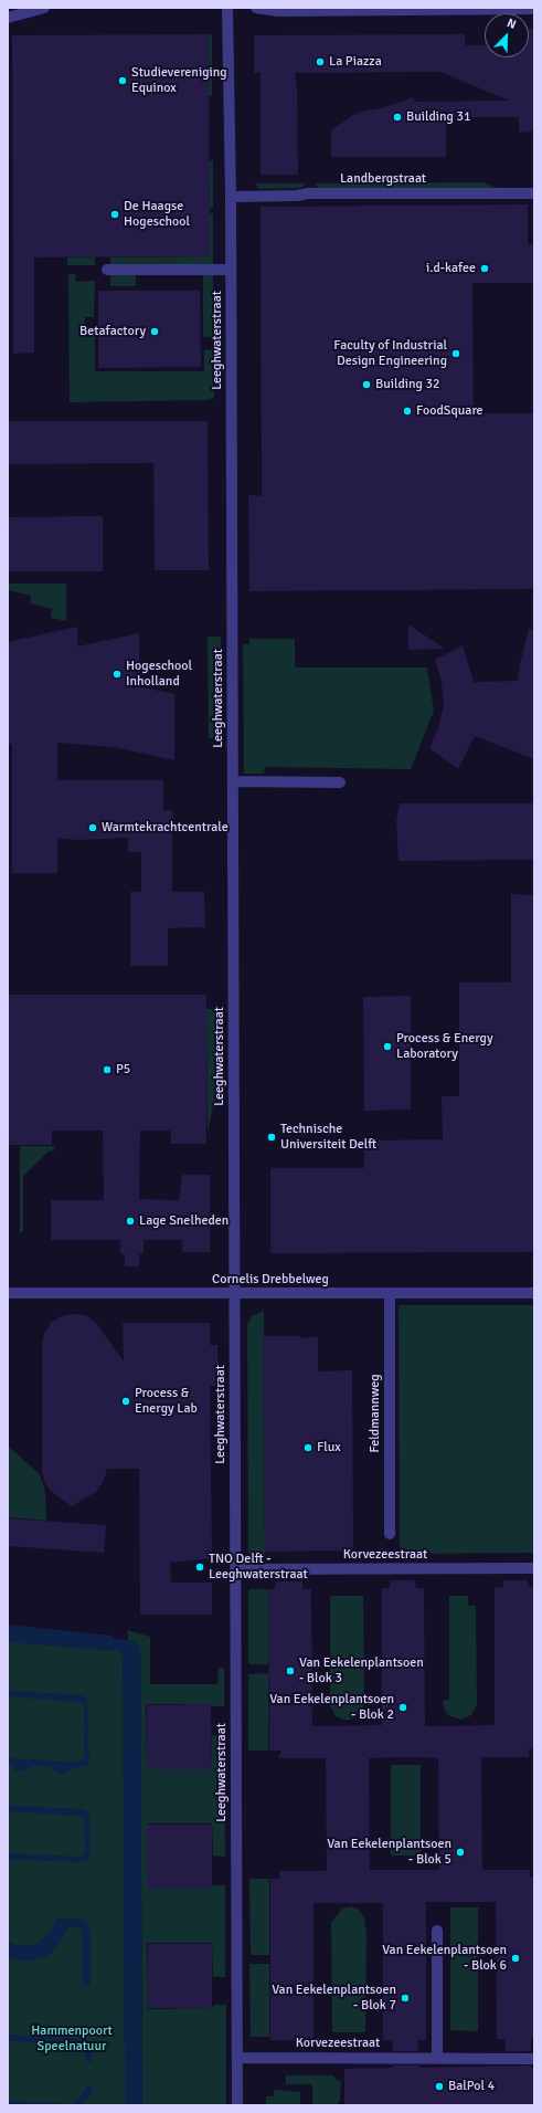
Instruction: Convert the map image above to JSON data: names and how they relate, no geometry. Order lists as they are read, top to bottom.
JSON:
{
  "streets": {
    "street": [
      "Landbergstraat",
      "Leeghwaterstraat",
      "Cornelis Drebbelweg",
      "Feldmannweg",
      "Korvezeestraat"
    ]
  },
  "crossings": [
    ["Landbergstraat", "Leeghwaterstraat"],
    ["Leeghwaterstraat", "Cornelis Drebbelweg"],
    ["Leeghwaterstraat", "Korvezeestraat"],
    ["Cornelis Drebbelweg", "Feldmannweg"]
  ],
  "parks": ["Hammenpoort Speelnatuur"],
  "places": [
    "La Piazza",
    "Studievereniging Equinox",
    "Building 31",
    "De Haagse Hogeschool",
    "i.d-kafee",
    "Betafactory",
    "Faculty of Industrial Design Engineering",
    "Building 32",
    "FoodSquare",
    "Hogeschool Inholland",
    "Warmtekrachtcentrale",
    "Process & Energy Laboratory",
    "P5",
    "Technische Universiteit Delft",
    "Lage Snelheden",
    "Process & Energy Lab",
    "Flux",
    "TNO Delft - Leeghwaterstraat",
    "Van Eekelenplantsoen - Blok 3",
    "Van Eekelenplantsoen - Blok 2",
    "Van Eekelenplantsoen - Blok 5",
    "Van Eekelenplantsoen - Blok 6",
    "Van Eekelenplantsoen - Blok 7",
    "BalPol 4"
  ],
  "north": "top right"
}
